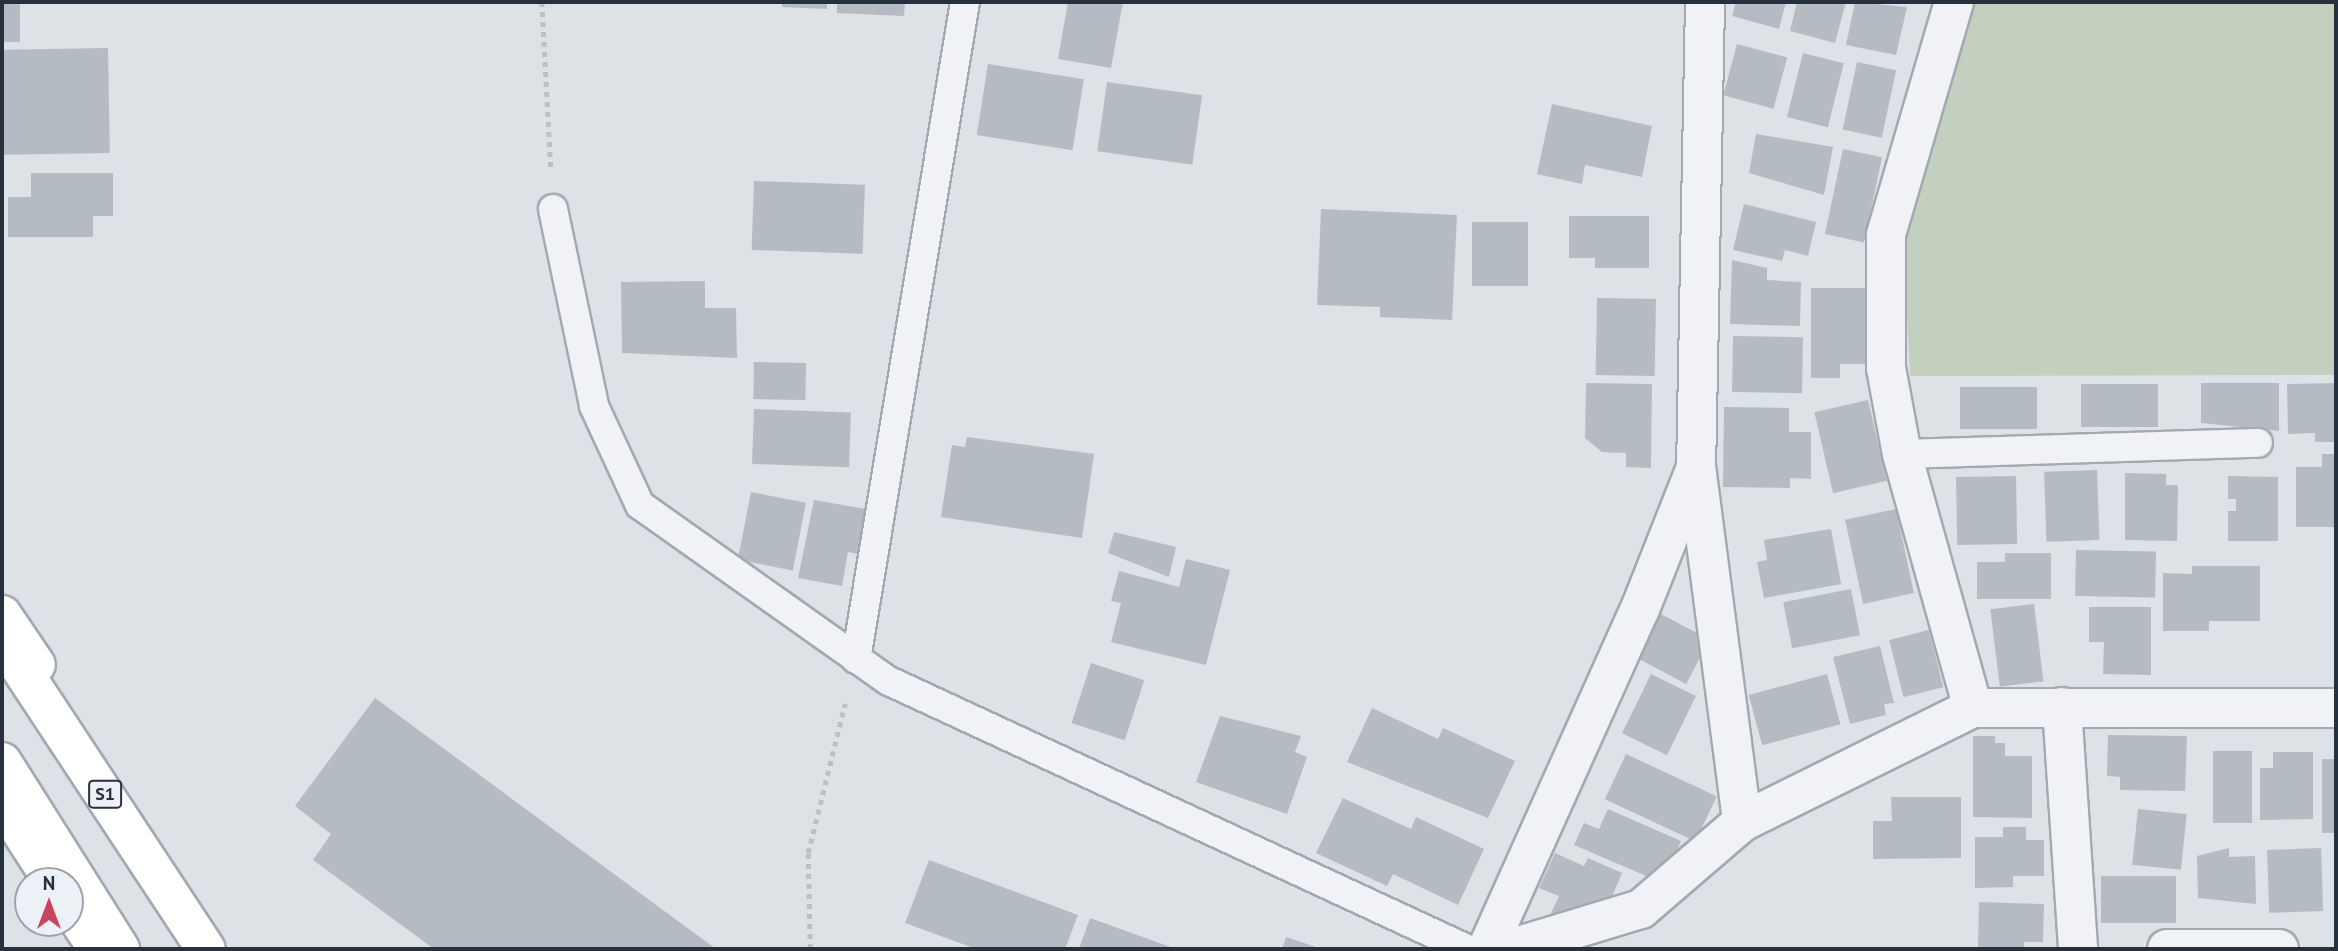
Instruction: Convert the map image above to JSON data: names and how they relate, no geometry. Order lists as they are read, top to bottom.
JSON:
{
  "streets": {
    "main road": ["S1"]
  },
  "north": "top"
}
